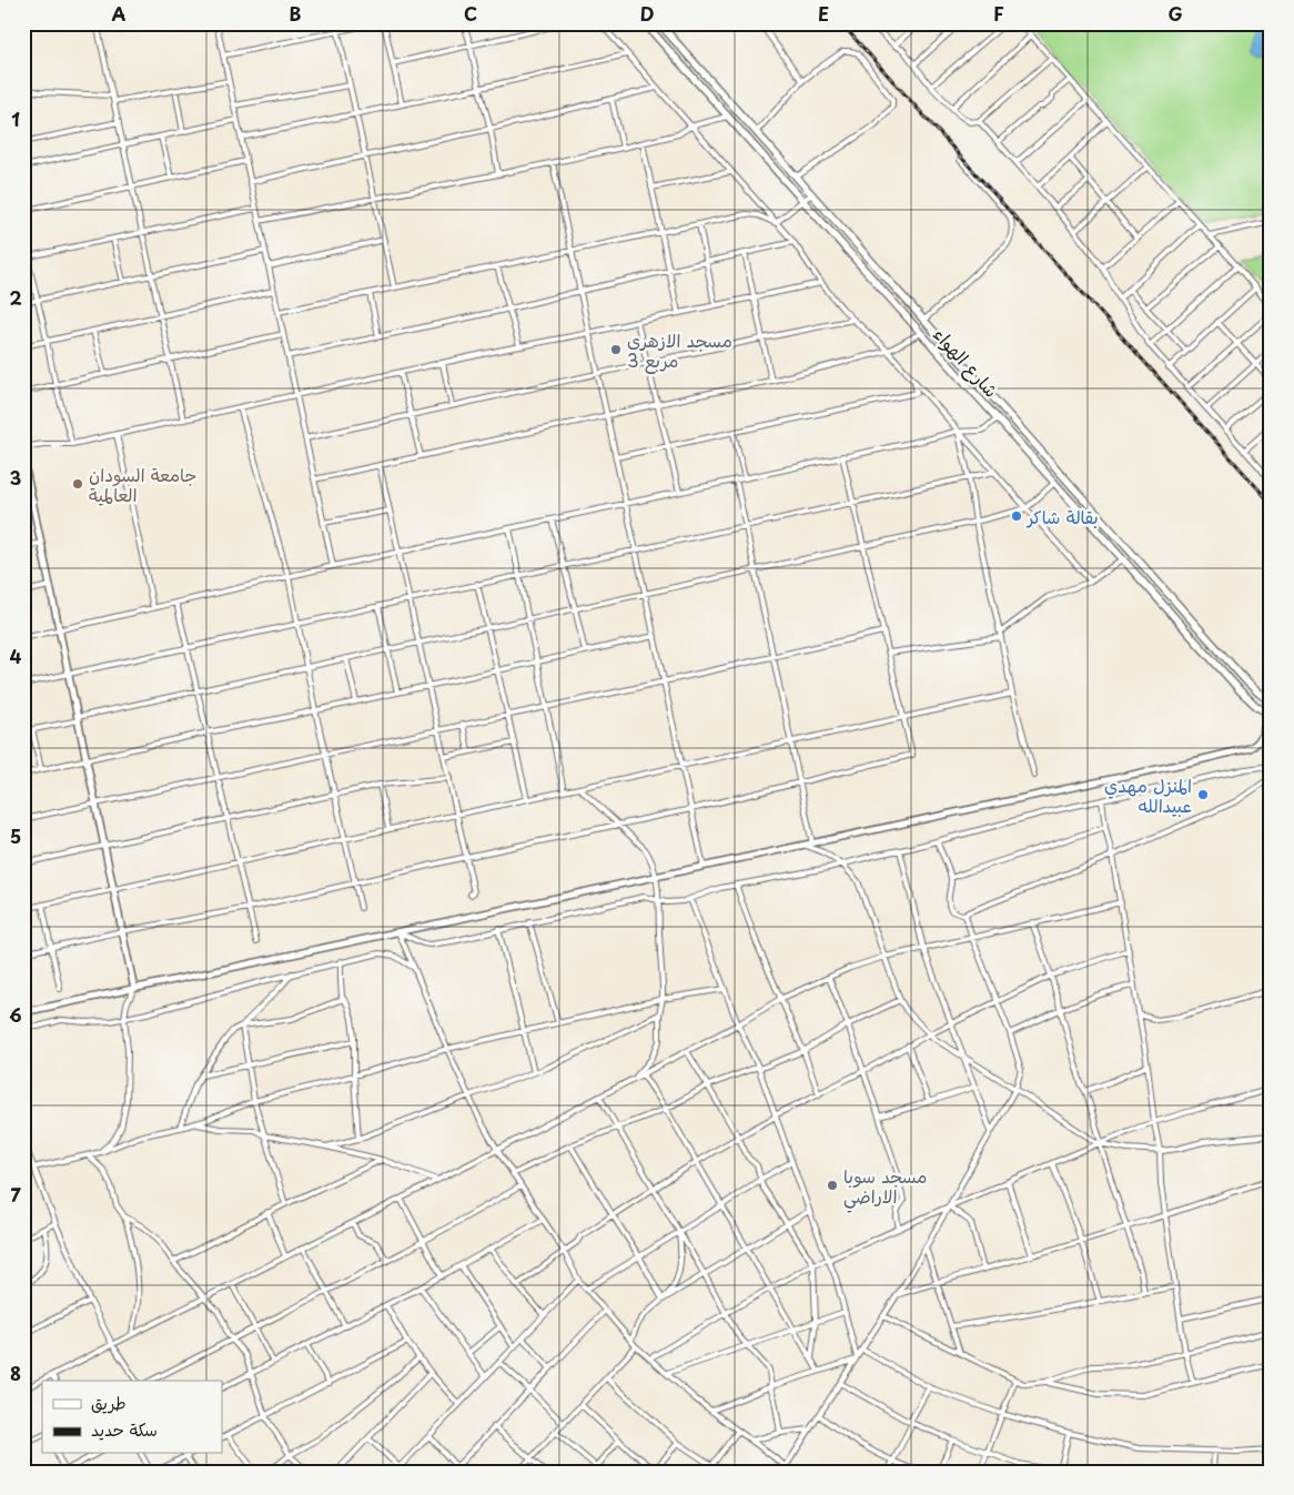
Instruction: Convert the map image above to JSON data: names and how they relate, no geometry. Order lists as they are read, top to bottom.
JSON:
{
  "streets": {
    "main road": ["شارع الهواء"]
  },
  "places": [
    "مسجد الازهري مربع 3",
    "جامعة السودان العالمية",
    "بقالة شاكر",
    "المنزل مهدي عبيدالله",
    "مسجد سوبا الاراضي"
  ],
  "legend": ["طريق", "سكة حديد"],
  "grid": {
    "columns": [
      "A",
      "B",
      "C",
      "D",
      "E",
      "F",
      "G"
    ],
    "rows": [
      "1",
      "2",
      "3",
      "4",
      "5",
      "6",
      "7",
      "8"
    ]
  }
}
